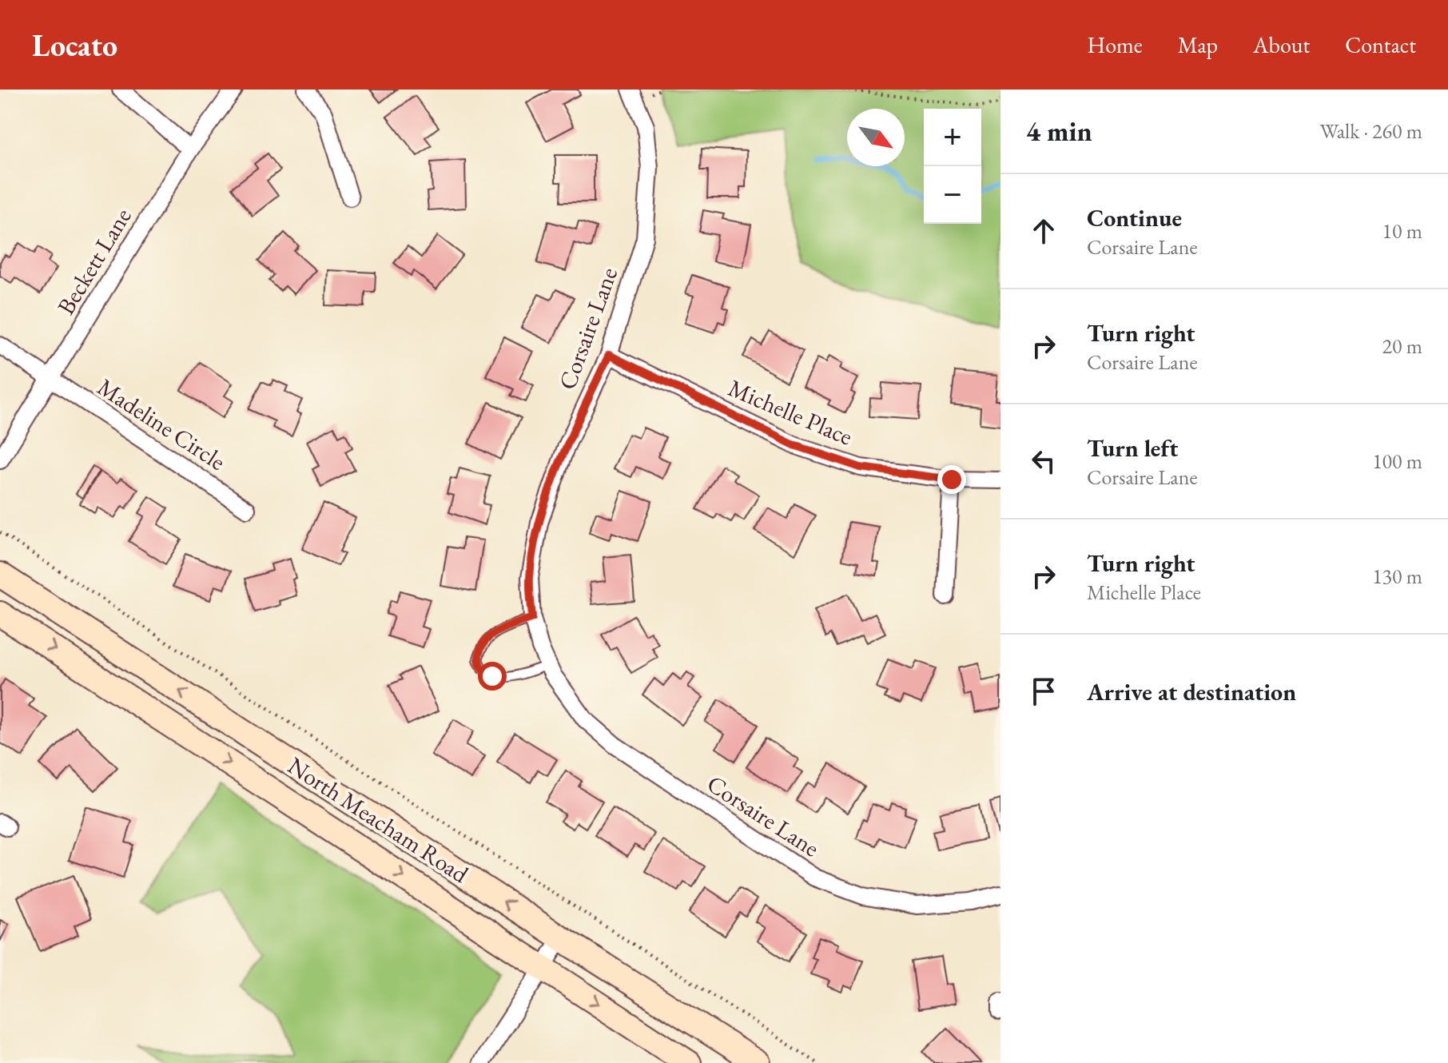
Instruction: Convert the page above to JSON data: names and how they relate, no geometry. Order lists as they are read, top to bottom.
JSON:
{
  "streets": {
    "main road": ["North Meacham Road"],
    "street": [
      "Beckett Lane",
      "Corsaire Lane",
      "Michelle Place",
      "Madeline Circle"
    ]
  },
  "crossings": [
    ["Beckett Lane", "Madeline Circle"],
    ["Corsaire Lane", "Michelle Place"]
  ],
  "north": "bottom right",
  "page": {
    "header": "Locato",
    "nav": [
      "Home",
      "Map",
      "About",
      "Contact"
    ],
    "heading": ["4 min", "Walk · 260 m"],
    "map_buttons": ["+", "−"],
    "list": [
      ["Continue", "Corsaire Lane", "10 m"],
      ["Turn right", "Corsaire Lane", "20 m"],
      ["Turn left", "Corsaire Lane", "100 m"],
      ["Turn right", "Michelle Place", "130 m"],
      "Arrive at destination"
    ]
  }
}
